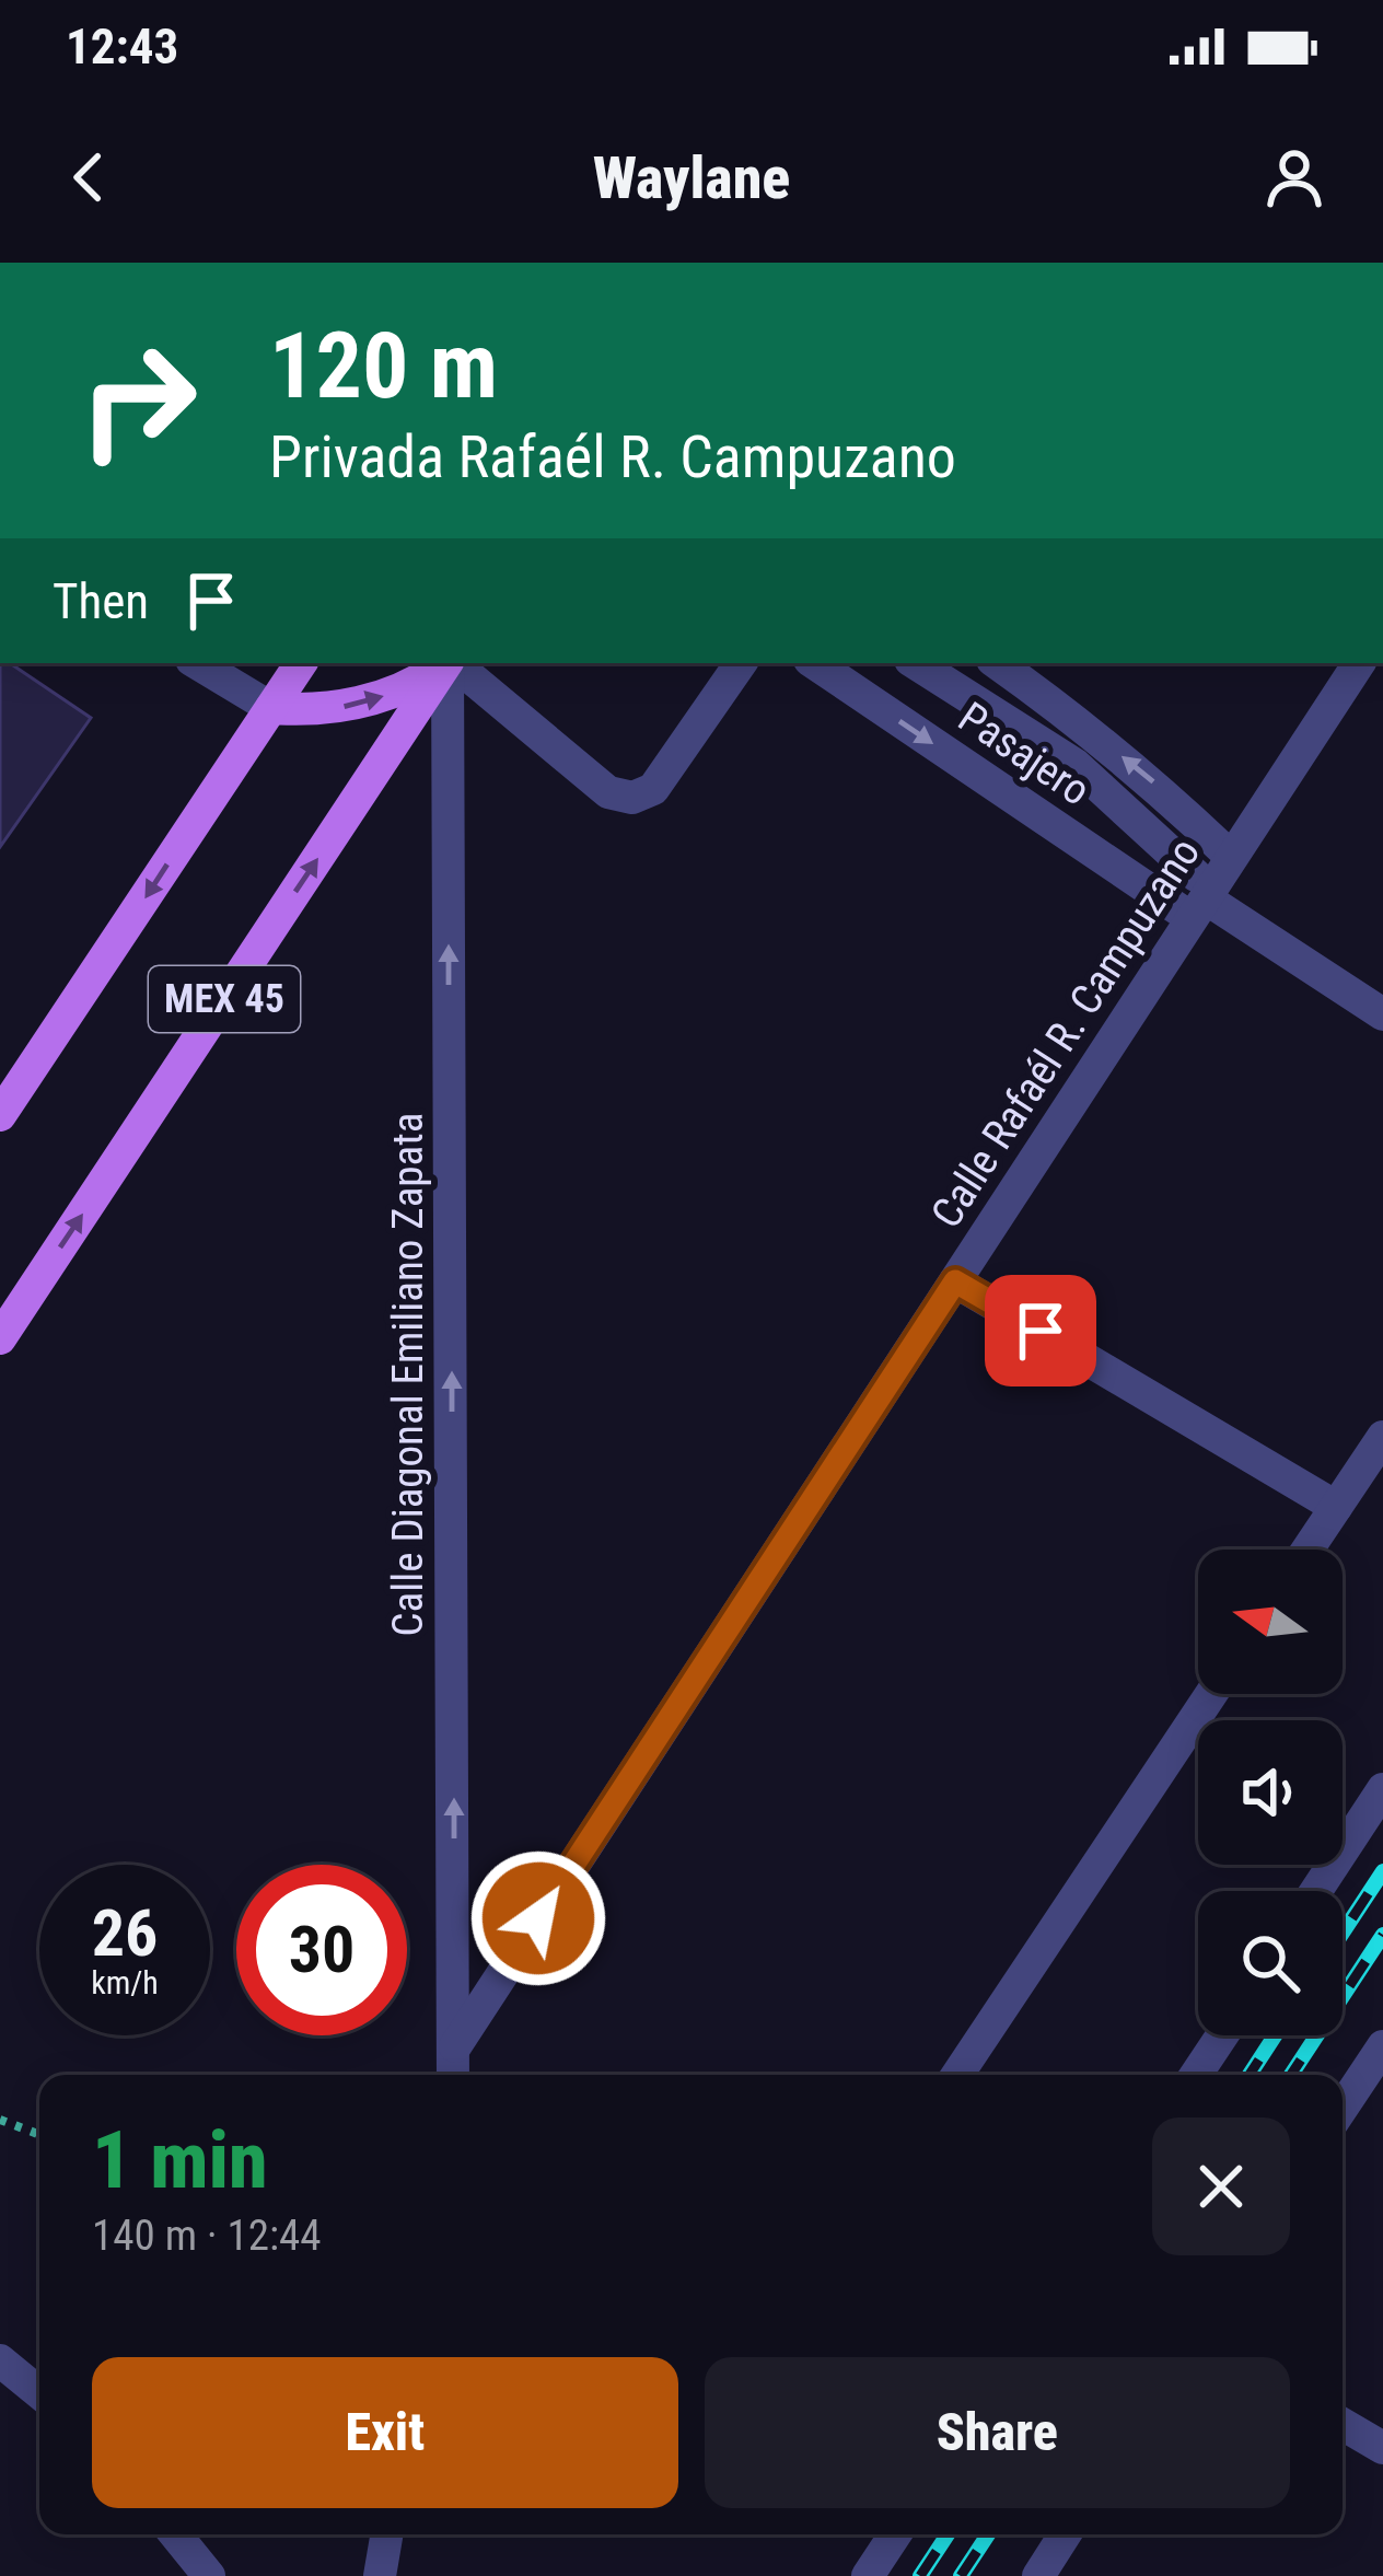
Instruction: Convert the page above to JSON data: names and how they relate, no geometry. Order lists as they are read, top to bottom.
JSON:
{
  "streets": {
    "main road": ["MEX 45"],
    "street": ["Pasajero", "Calle Rafaél R. Campuzano", "Calle Diagonal Emiliano Zapata"]
  },
  "crossings": [
    ["Pasajero", "Calle Rafaél R. Campuzano"],
    ["Calle Rafaél R. Campuzano", "Calle Diagonal Emiliano Zapata"]
  ],
  "one_way": ["Calle Diagonal Emiliano Zapata"],
  "north": "left",
  "page": {
    "status": "12:43",
    "header": "Waylane",
    "turn": ["120 m", "Privada Rafaél R. Campuzano"],
    "then": "Then",
    "speed": "26 km/h",
    "limit": "30",
    "heading": ["1 min", "140 m · 12:44"],
    "buttons": ["Exit", "Share"]
  }
}
